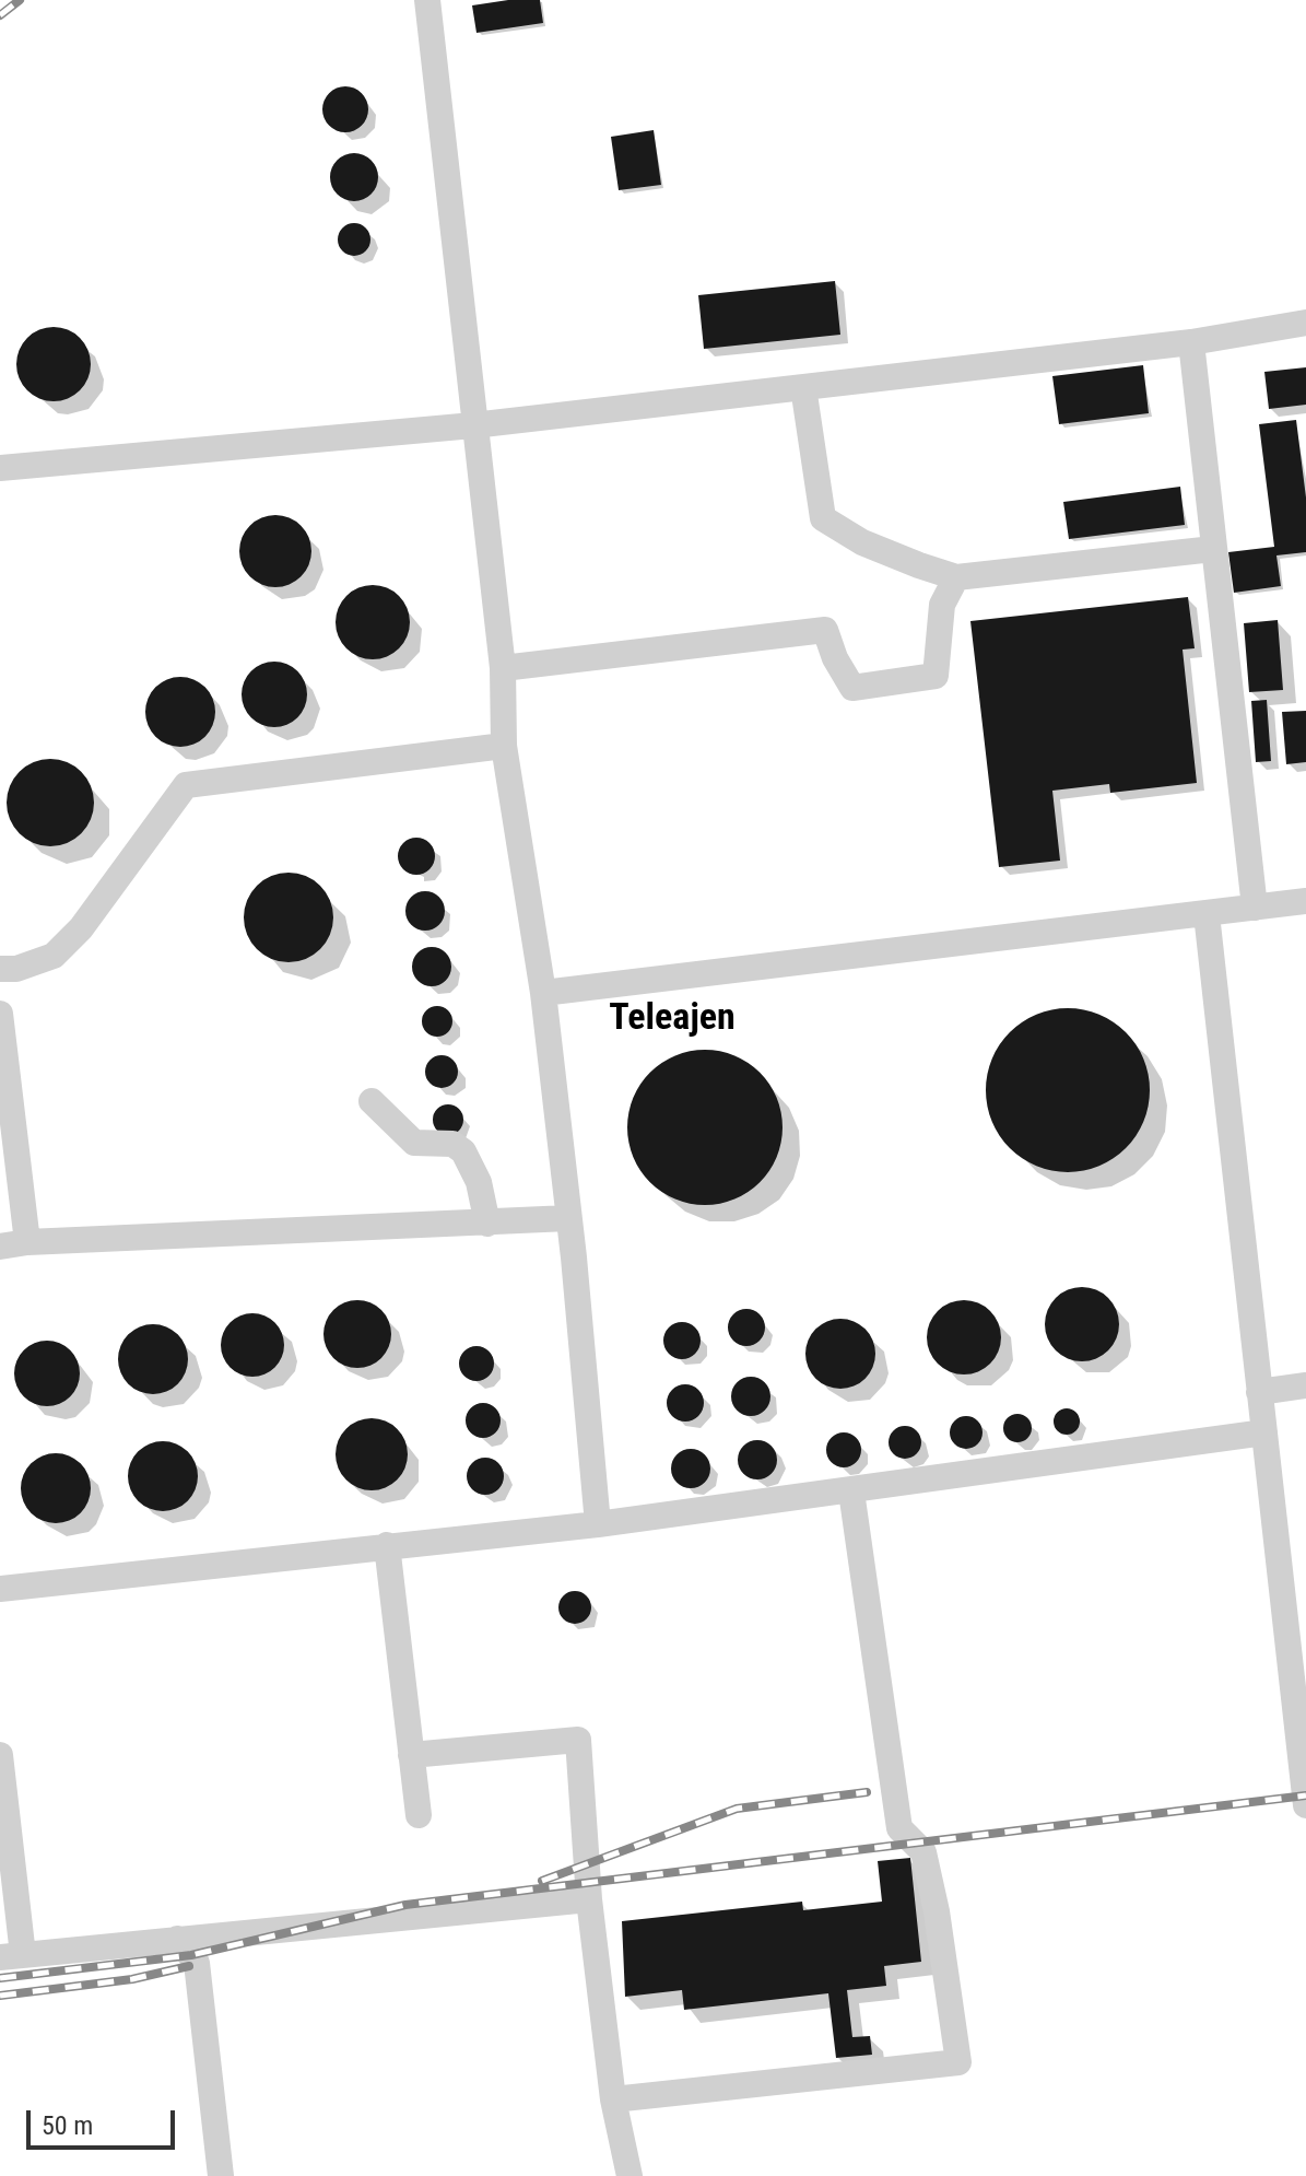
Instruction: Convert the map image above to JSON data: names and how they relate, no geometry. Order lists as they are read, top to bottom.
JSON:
{
  "districts": ["Teleajen"],
  "scale_bar": "50 m"
}
